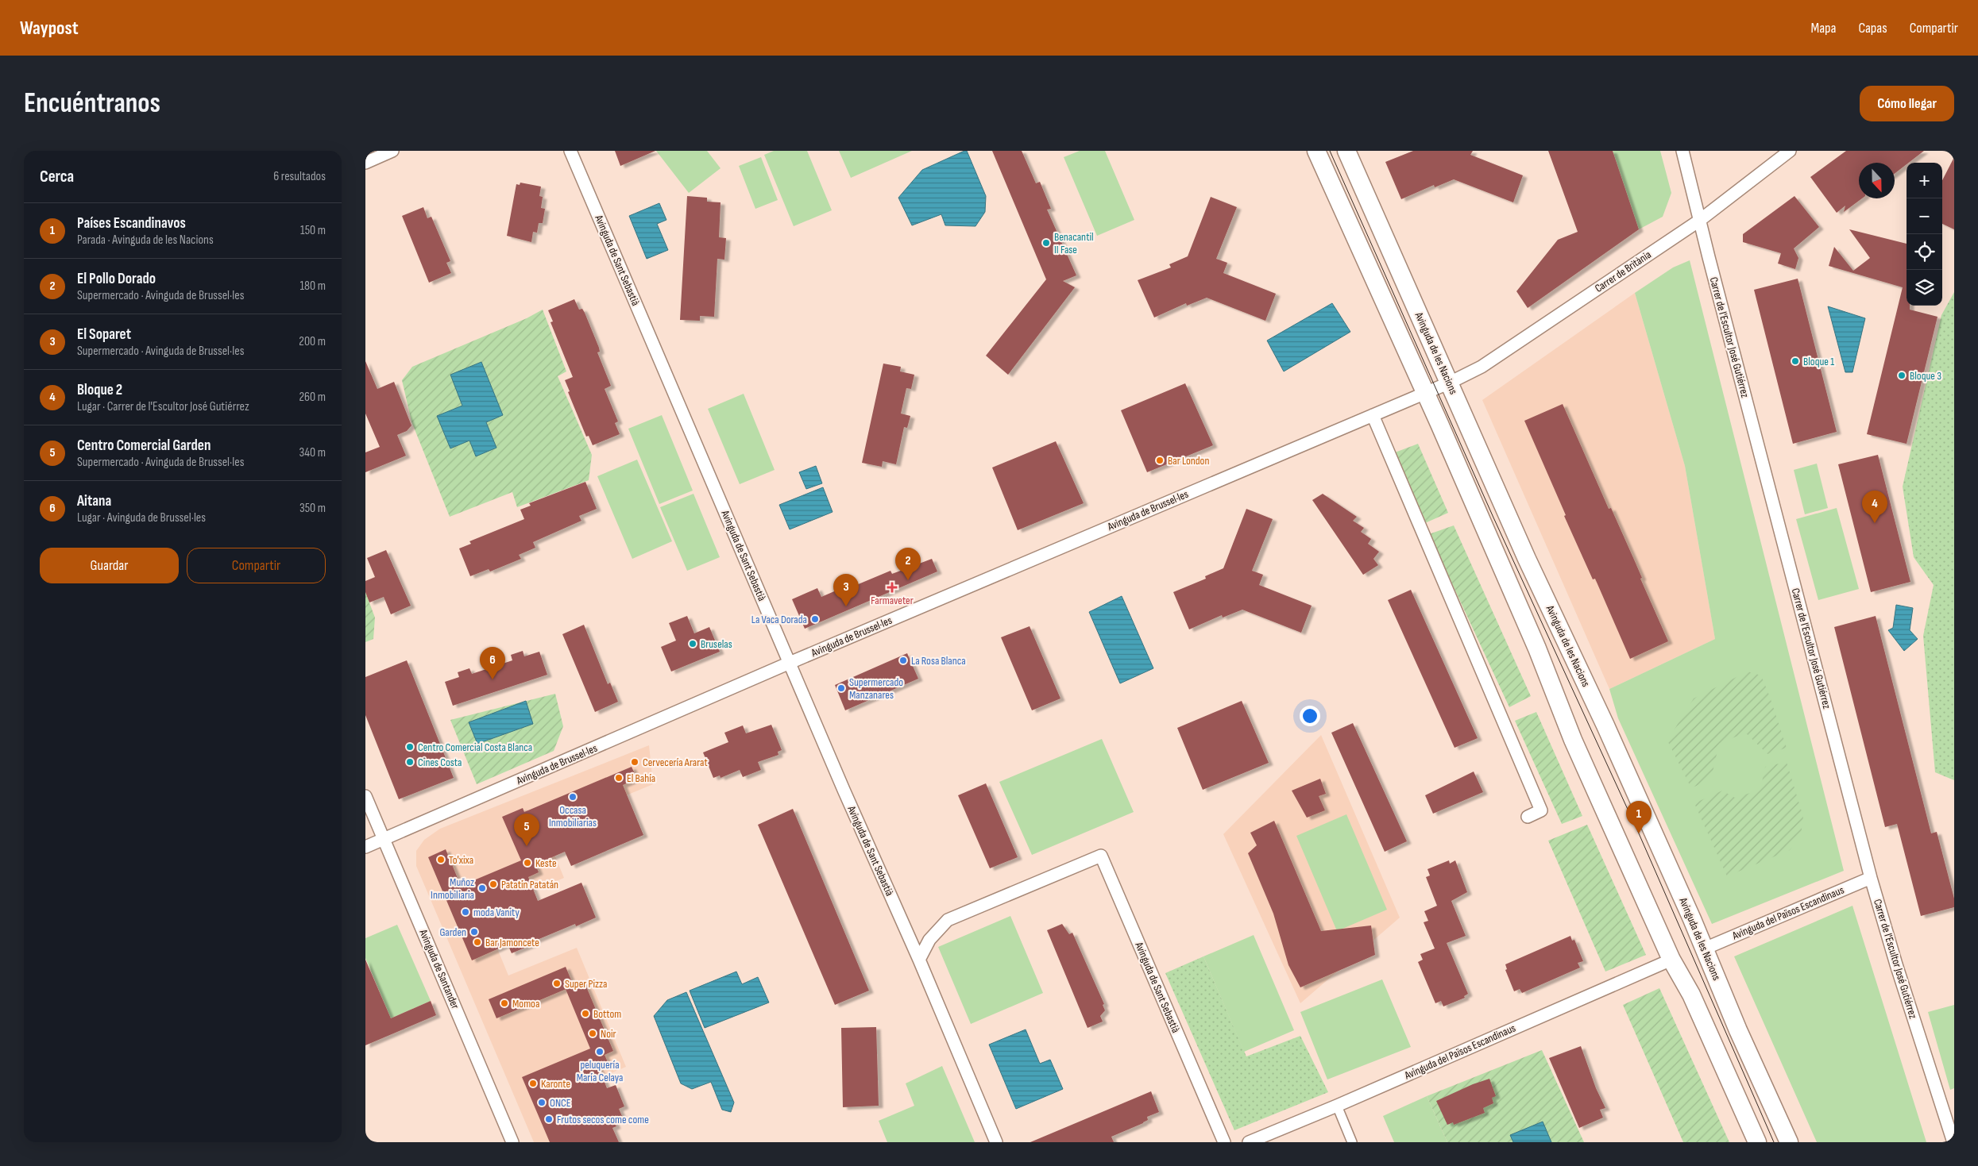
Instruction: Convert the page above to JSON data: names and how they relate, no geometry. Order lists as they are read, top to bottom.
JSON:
{
  "streets": {
    "main road": ["Avinguda de les Nacions"],
    "street": [
      "Avinguda de Sant Sebastià",
      "Carrer de Britània",
      "Carrer de l'Escultor José Gutiérrez",
      "Avinguda de Brussel·les",
      "Avinguda del Països Escandinaus",
      "Avinguda de Santander"
    ]
  },
  "crossings": [
    ["Avinguda de Sant Sebastià", "Avinguda de Brussel·les"],
    ["Carrer de Britània", "Carrer de l'Escultor José Gutiérrez"],
    ["Carrer de Britània", "Avinguda de les Nacions"],
    ["Carrer de Britània", "Avinguda de Brussel·les"],
    ["Carrer de l'Escultor José Gutiérrez", "Avinguda del Països Escandinaus"],
    ["Avinguda de les Nacions", "Avinguda de Brussel·les"],
    ["Avinguda de les Nacions", "Avinguda del Països Escandinaus"],
    ["Avinguda de Brussel·les", "Avinguda de Santander"]
  ],
  "places": {
    "other": [
      "Benacantil II Fase",
      "Bloque 1",
      "Bloque 3",
      "Bar London",
      "La Vaca Dorada",
      "Bruselas",
      "La Rosa Blanca",
      "Supermercado Manzanares",
      "Centro Comercial Costa Blanca",
      "Cines Costa",
      "Cervecería Ararat",
      "El Bahía",
      "Occasa Inmobiliarias",
      "To'xixa",
      "Keste",
      "Patatín Patatán",
      "Muñoz Inmobiliaria",
      "moda Vanity",
      "Garden",
      "Bar Jamoncete",
      "Super Pizza",
      "Momoa",
      "Bottom",
      "Noir",
      "peluquería María Celaya",
      "Karonte",
      "ONCE",
      "Frutos secos come come"
    ],
    "health": ["Farmaveter"]
  },
  "north": "bottom",
  "page": {
    "header": "Waypost",
    "nav": ["Mapa", "Capas", "Compartir"],
    "buttons": [
      "Cómo llegar",
      ["Guardar", "Compartir"]
    ],
    "title": "Encuéntranos",
    "heading": ["Cerca", "6 resultados"],
    "map_buttons": ["+", "−"],
    "list": [
      {
        "mark": "1",
        "name": "Países Escandinavos",
        "note": "Parada · Avinguda de les Nacions",
        "value": "150 m"
      },
      {
        "mark": "2",
        "name": "El Pollo Dorado",
        "note": "Supermercado · Avinguda de Brussel·les",
        "value": "180 m"
      },
      {
        "mark": "3",
        "name": "El Soparet",
        "note": "Supermercado · Avinguda de Brussel·les",
        "value": "200 m"
      },
      {
        "mark": "4",
        "name": "Bloque 2",
        "note": "Lugar · Carrer de l'Escultor José Gutiérrez",
        "value": "260 m"
      },
      {
        "mark": "5",
        "name": "Centro Comercial Garden",
        "note": "Supermercado · Avinguda de Brussel·les",
        "value": "340 m"
      },
      {
        "mark": "6",
        "name": "Aitana",
        "note": "Lugar · Avinguda de Brussel·les",
        "value": "350 m"
      }
    ],
    "pins": [
      "4",
      "2",
      "3",
      "6",
      "1",
      "5"
    ]
  }
}
